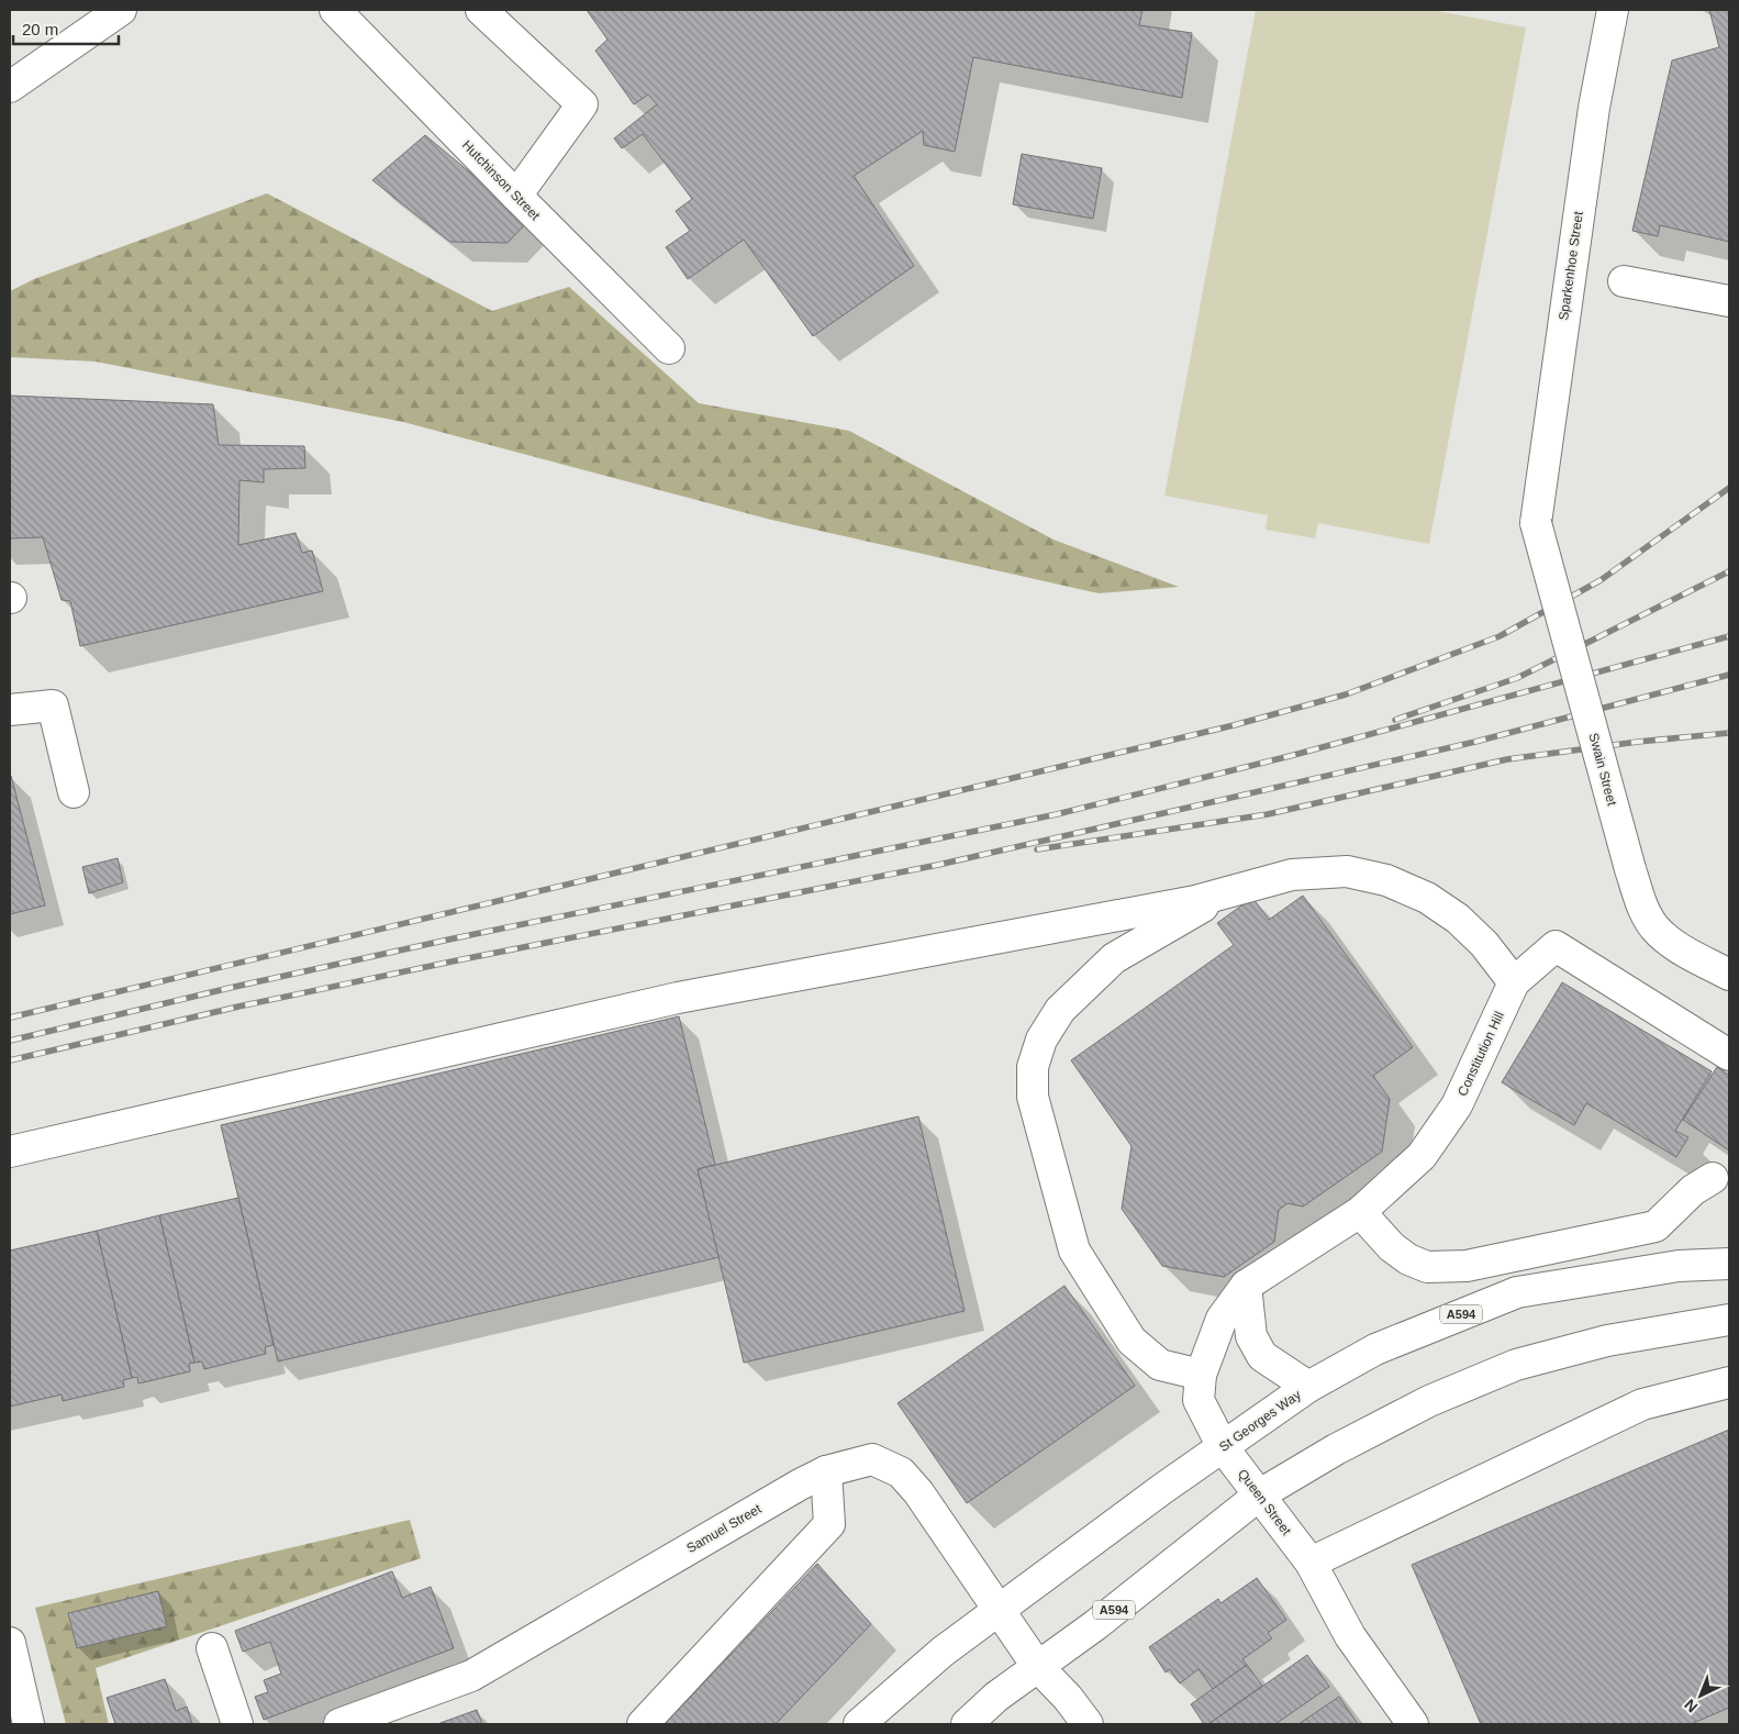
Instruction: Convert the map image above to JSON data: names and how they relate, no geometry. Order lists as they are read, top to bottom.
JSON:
{
  "streets": {
    "street": [
      "Hutchinson Street",
      "Sparkenhoe Street",
      "Swain Street",
      "Constitution Hill",
      "A594",
      "St Georges Way",
      "Queen Street",
      "Samuel Street"
    ]
  },
  "crossings": [
    ["Sparkenhoe Street", "Swain Street"],
    ["Constitution Hill", "Queen Street"],
    ["A594", "Queen Street"],
    ["A594", "Samuel Street"],
    ["St Georges Way", "Queen Street"],
    ["St Georges Way", "Samuel Street"]
  ],
  "scale_bar": "20 m",
  "north": "bottom left"
}
